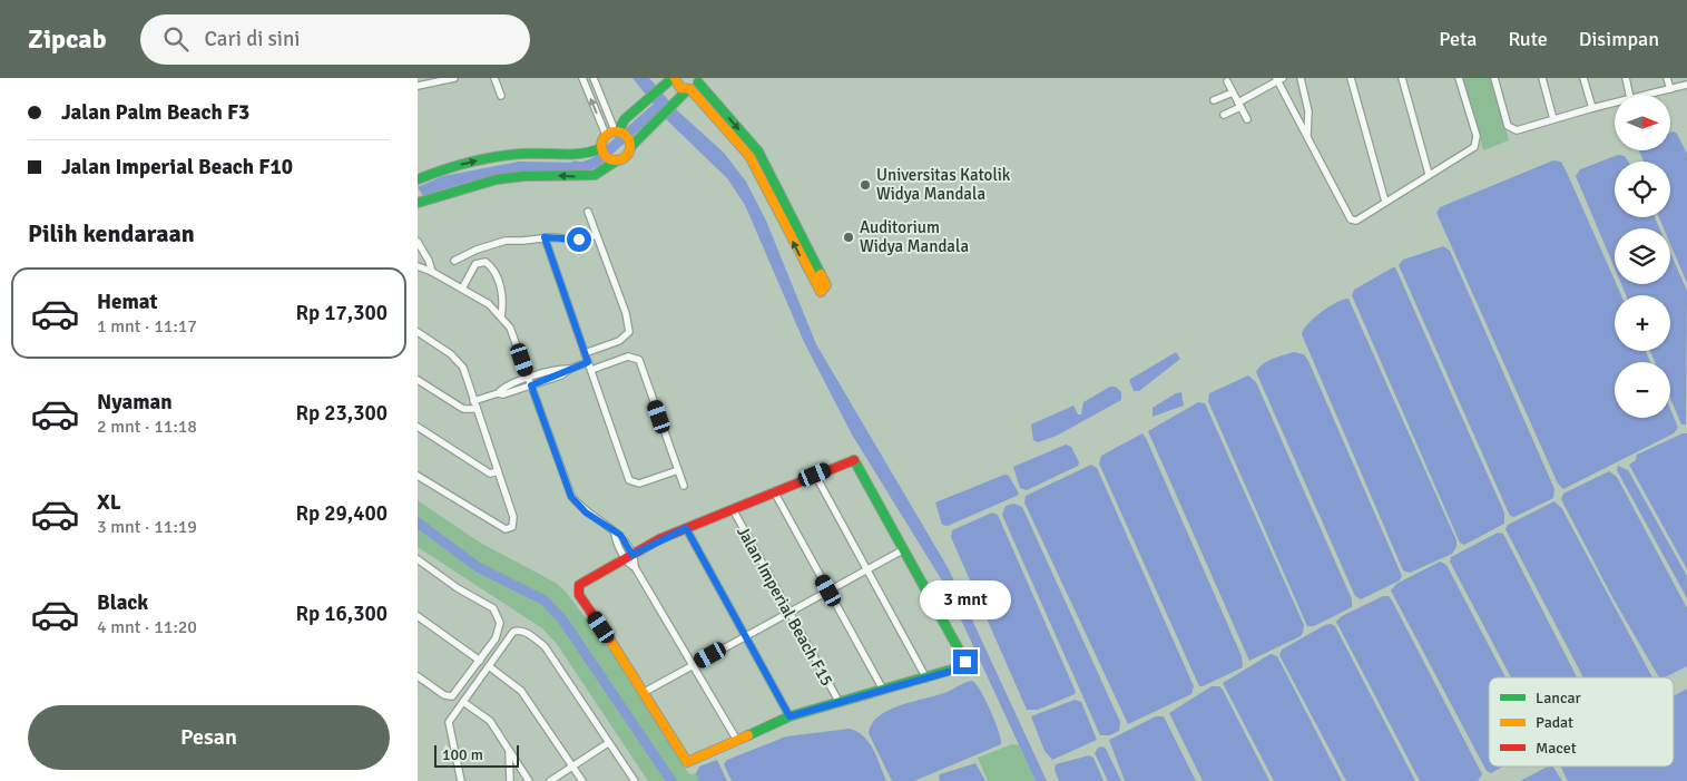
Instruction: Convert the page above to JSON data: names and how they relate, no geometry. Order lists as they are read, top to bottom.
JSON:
{
  "streets": {
    "street": ["Jalan Imperial Beach F15"]
  },
  "places": ["Universitas Katolik Widya Mandala", "Auditorium Widya Mandala"],
  "legend": ["Lancar", "Padat", "Macet"],
  "scale_bar": "100 m",
  "north": "right",
  "page": {
    "header": "Zipcab",
    "search": "Cari di sini",
    "nav": ["Peta", "Rute", "Disimpan"],
    "banner": ["Jalan Palm Beach F3", "Jalan Imperial Beach F10"],
    "map_buttons": ["+", "−"],
    "heading": "Pilih kendaraan",
    "list": [
      {
        "name": "Hemat",
        "note": "1 mnt · 11:17",
        "value": "Rp 17,300"
      },
      {
        "name": "Nyaman",
        "note": "2 mnt · 11:18",
        "value": "Rp 23,300"
      },
      {
        "name": "XL",
        "note": "3 mnt · 11:19",
        "value": "Rp 29,400"
      },
      {
        "name": "Black",
        "note": "4 mnt · 11:20",
        "value": "Rp 16,300"
      }
    ],
    "bubble": "3 mnt",
    "buttons": "Pesan",
    "scale": "100 m"
  }
}
